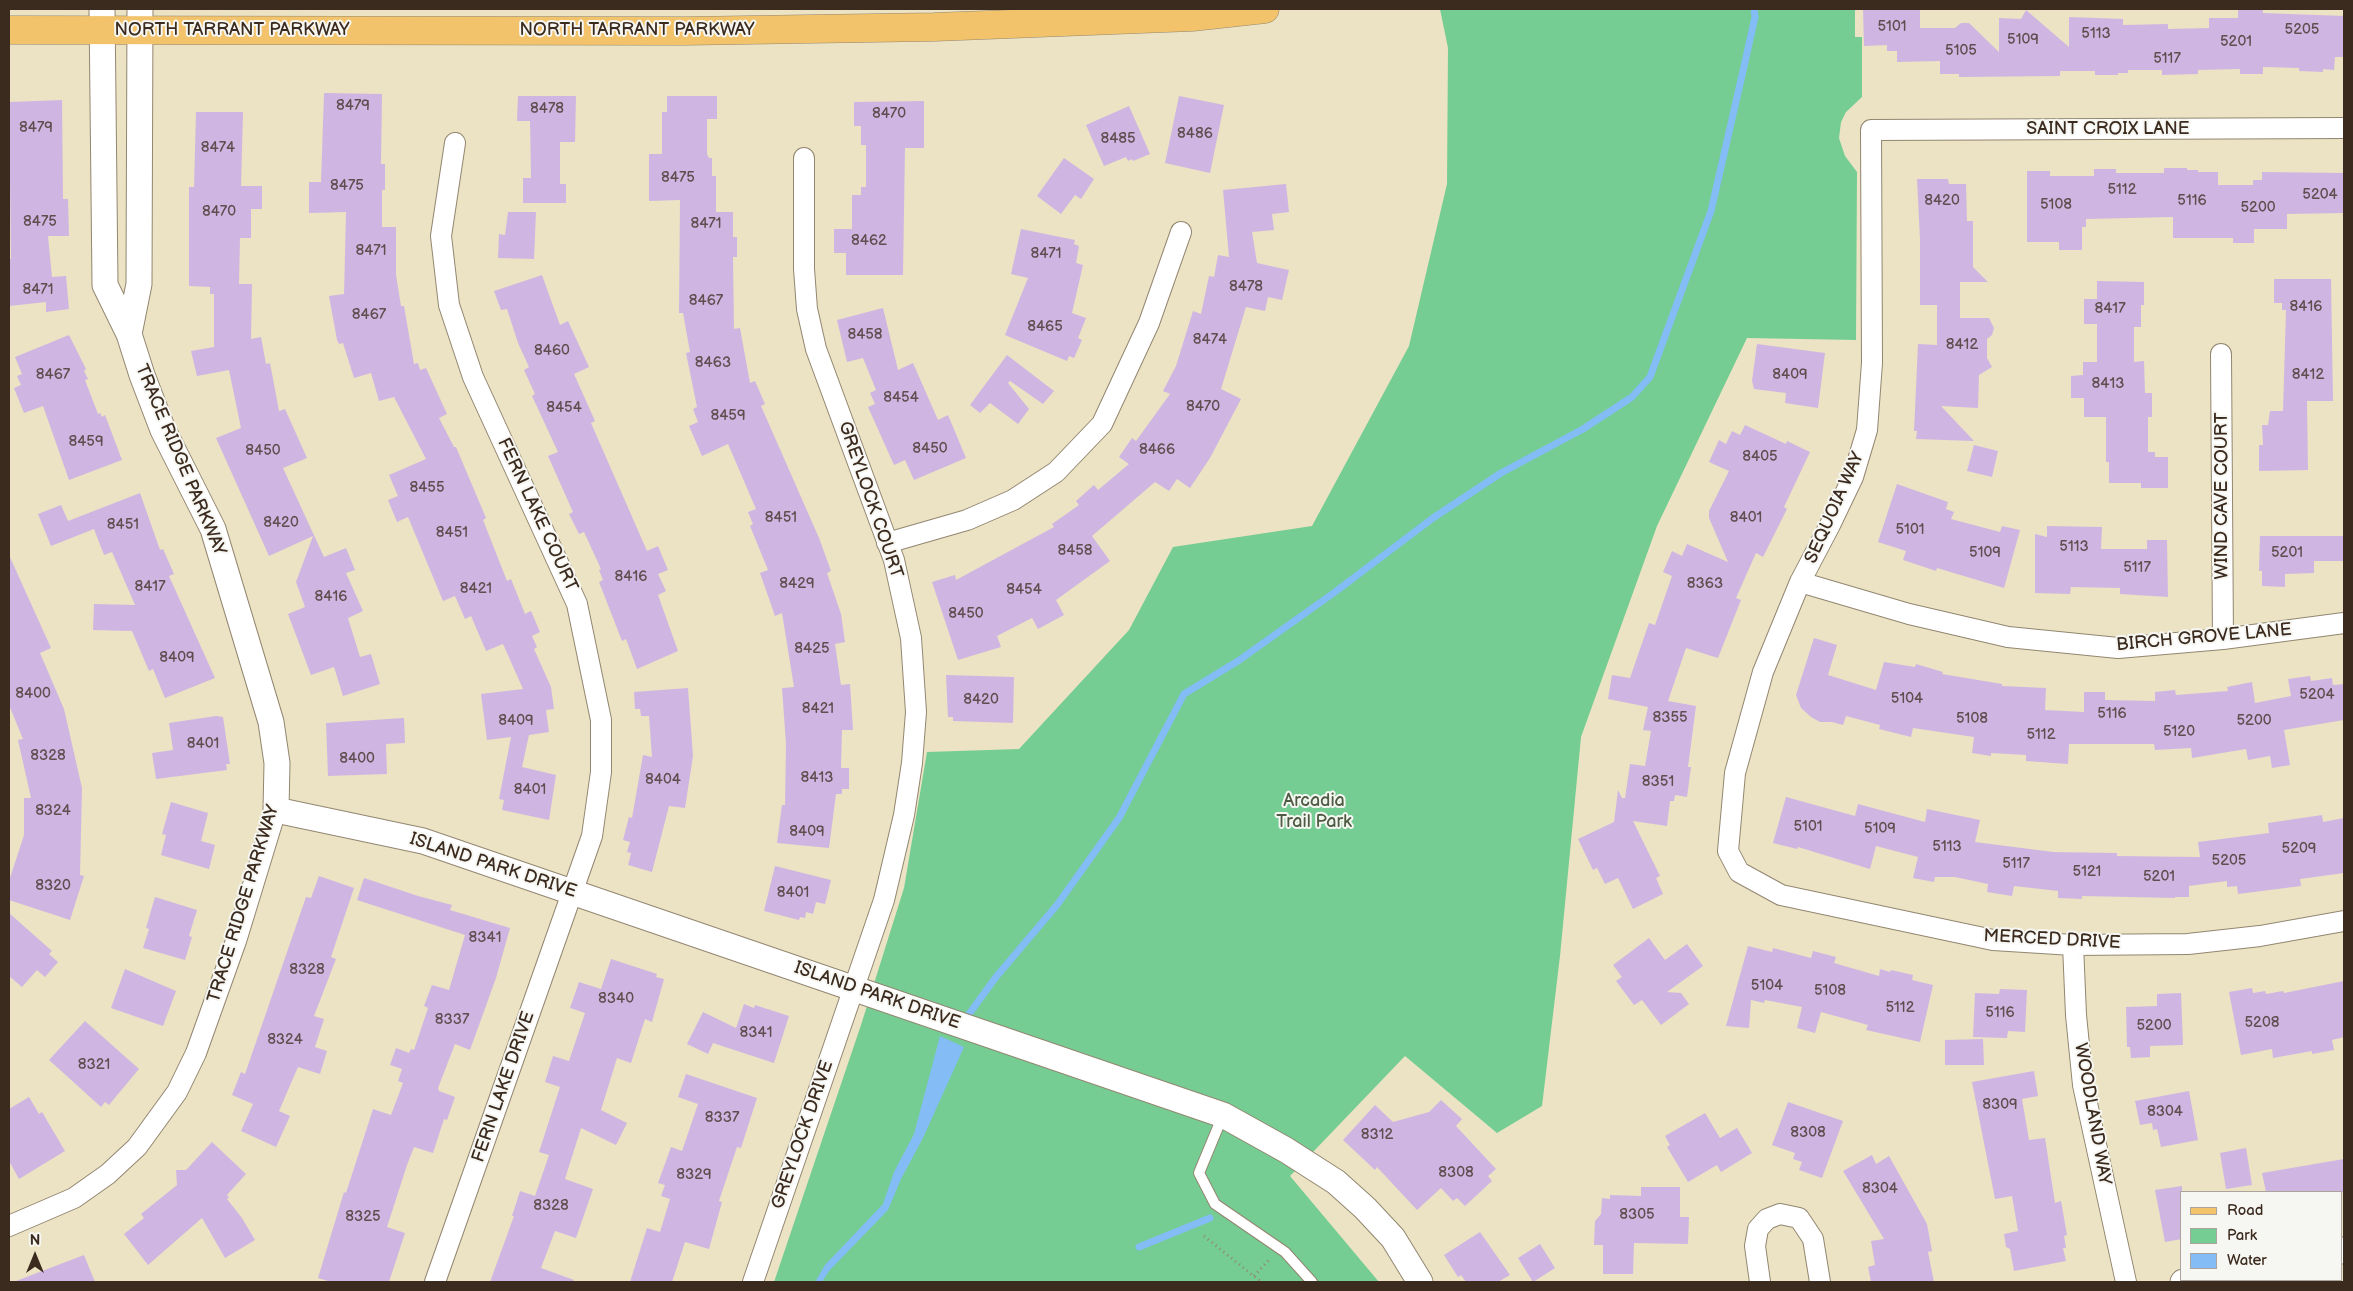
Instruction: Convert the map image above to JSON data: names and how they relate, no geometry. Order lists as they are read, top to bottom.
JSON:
{
  "streets": {
    "main road": ["NORTH TARRANT PARKWAY"],
    "street": [
      "SAINT CROIX LANE",
      "TRACE RIDGE PARKWAY",
      "WIND CAVE COURT",
      "GREYLOCK COURT",
      "SEQUOIA WAY",
      "FERN LAKE COURT",
      "BIRCH GROVE LANE",
      "ISLAND PARK DRIVE",
      "MERCED DRIVE",
      "FERN LAKE DRIVE",
      "WOODLAND WAY",
      "GREYLOCK DRIVE"
    ]
  },
  "crossings": [
    ["NORTH TARRANT PARKWAY", "TRACE RIDGE PARKWAY"],
    ["SAINT CROIX LANE", "SEQUOIA WAY"],
    ["TRACE RIDGE PARKWAY", "ISLAND PARK DRIVE"],
    ["WIND CAVE COURT", "BIRCH GROVE LANE"],
    ["GREYLOCK COURT", "ISLAND PARK DRIVE"],
    ["GREYLOCK COURT", "GREYLOCK DRIVE"],
    ["SEQUOIA WAY", "BIRCH GROVE LANE"],
    ["SEQUOIA WAY", "MERCED DRIVE"],
    ["FERN LAKE COURT", "ISLAND PARK DRIVE"],
    ["FERN LAKE COURT", "FERN LAKE DRIVE"],
    ["ISLAND PARK DRIVE", "FERN LAKE DRIVE"],
    ["ISLAND PARK DRIVE", "GREYLOCK DRIVE"],
    ["MERCED DRIVE", "WOODLAND WAY"]
  ],
  "parks": ["Arcadia Trail Park"],
  "house_numbers": [
    "5101",
    "5205",
    "5113",
    "5109",
    "5201",
    "5105",
    "5117",
    "8479",
    "8478",
    "8470",
    "8479",
    "8486",
    "8485",
    "8474",
    "8475",
    "8475",
    "5112",
    "5204",
    "8420",
    "5116",
    "5108",
    "5200",
    "8470",
    "8475",
    "8471",
    "8462",
    "8471",
    "8471",
    "8478",
    "8471",
    "8467",
    "8416",
    "8417",
    "8467",
    "8465",
    "8458",
    "8474",
    "8412",
    "8460",
    "8463",
    "8467",
    "8409",
    "8412",
    "8413",
    "8454",
    "8470",
    "8454",
    "8459",
    "8459",
    "8450",
    "8466",
    "8450",
    "8405",
    "8455",
    "8451",
    "8401",
    "8420",
    "8451",
    "5101",
    "8451",
    "5113",
    "8458",
    "5109",
    "5201",
    "5117",
    "8416",
    "8429",
    "8363",
    "8417",
    "8421",
    "8454",
    "8416",
    "8450",
    "8425",
    "8409",
    "8400",
    "5204",
    "5104",
    "8420",
    "8421",
    "5116",
    "8355",
    "5108",
    "8409",
    "5200",
    "5120",
    "5112",
    "8401",
    "8328",
    "8400",
    "8413",
    "8404",
    "8351",
    "8401",
    "8324",
    "5101",
    "5109",
    "8409",
    "5113",
    "5209",
    "5205",
    "5117",
    "5121",
    "5201",
    "8320",
    "8401",
    "8341",
    "8328",
    "5104",
    "5108",
    "8340",
    "5112",
    "5116",
    "8337",
    "5208",
    "5200",
    "8341",
    "8324",
    "8321",
    "8309",
    "8304",
    "8337",
    "8308",
    "8312",
    "8308",
    "8329",
    "8304",
    "8328",
    "8305",
    "8325"
  ],
  "legend": ["Road", "Park", "Water"],
  "north": "top"
}
